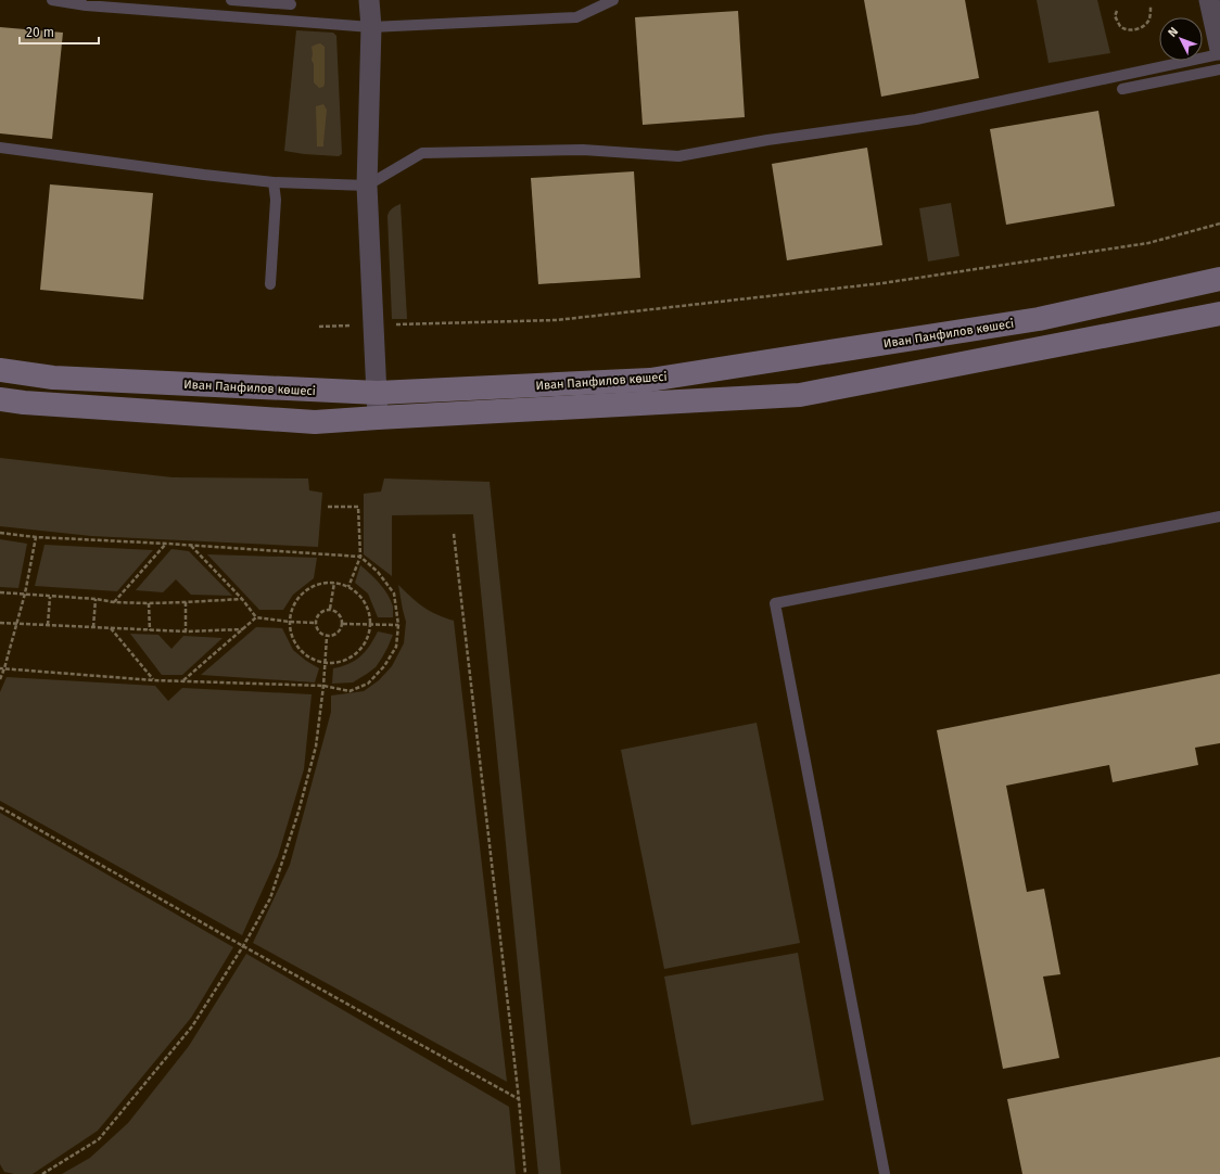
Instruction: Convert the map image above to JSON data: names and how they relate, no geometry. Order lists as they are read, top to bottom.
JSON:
{
  "streets": {
    "street": ["Иван Панфилов көшесі"]
  },
  "scale_bar": "20 m",
  "north": "top left"
}
